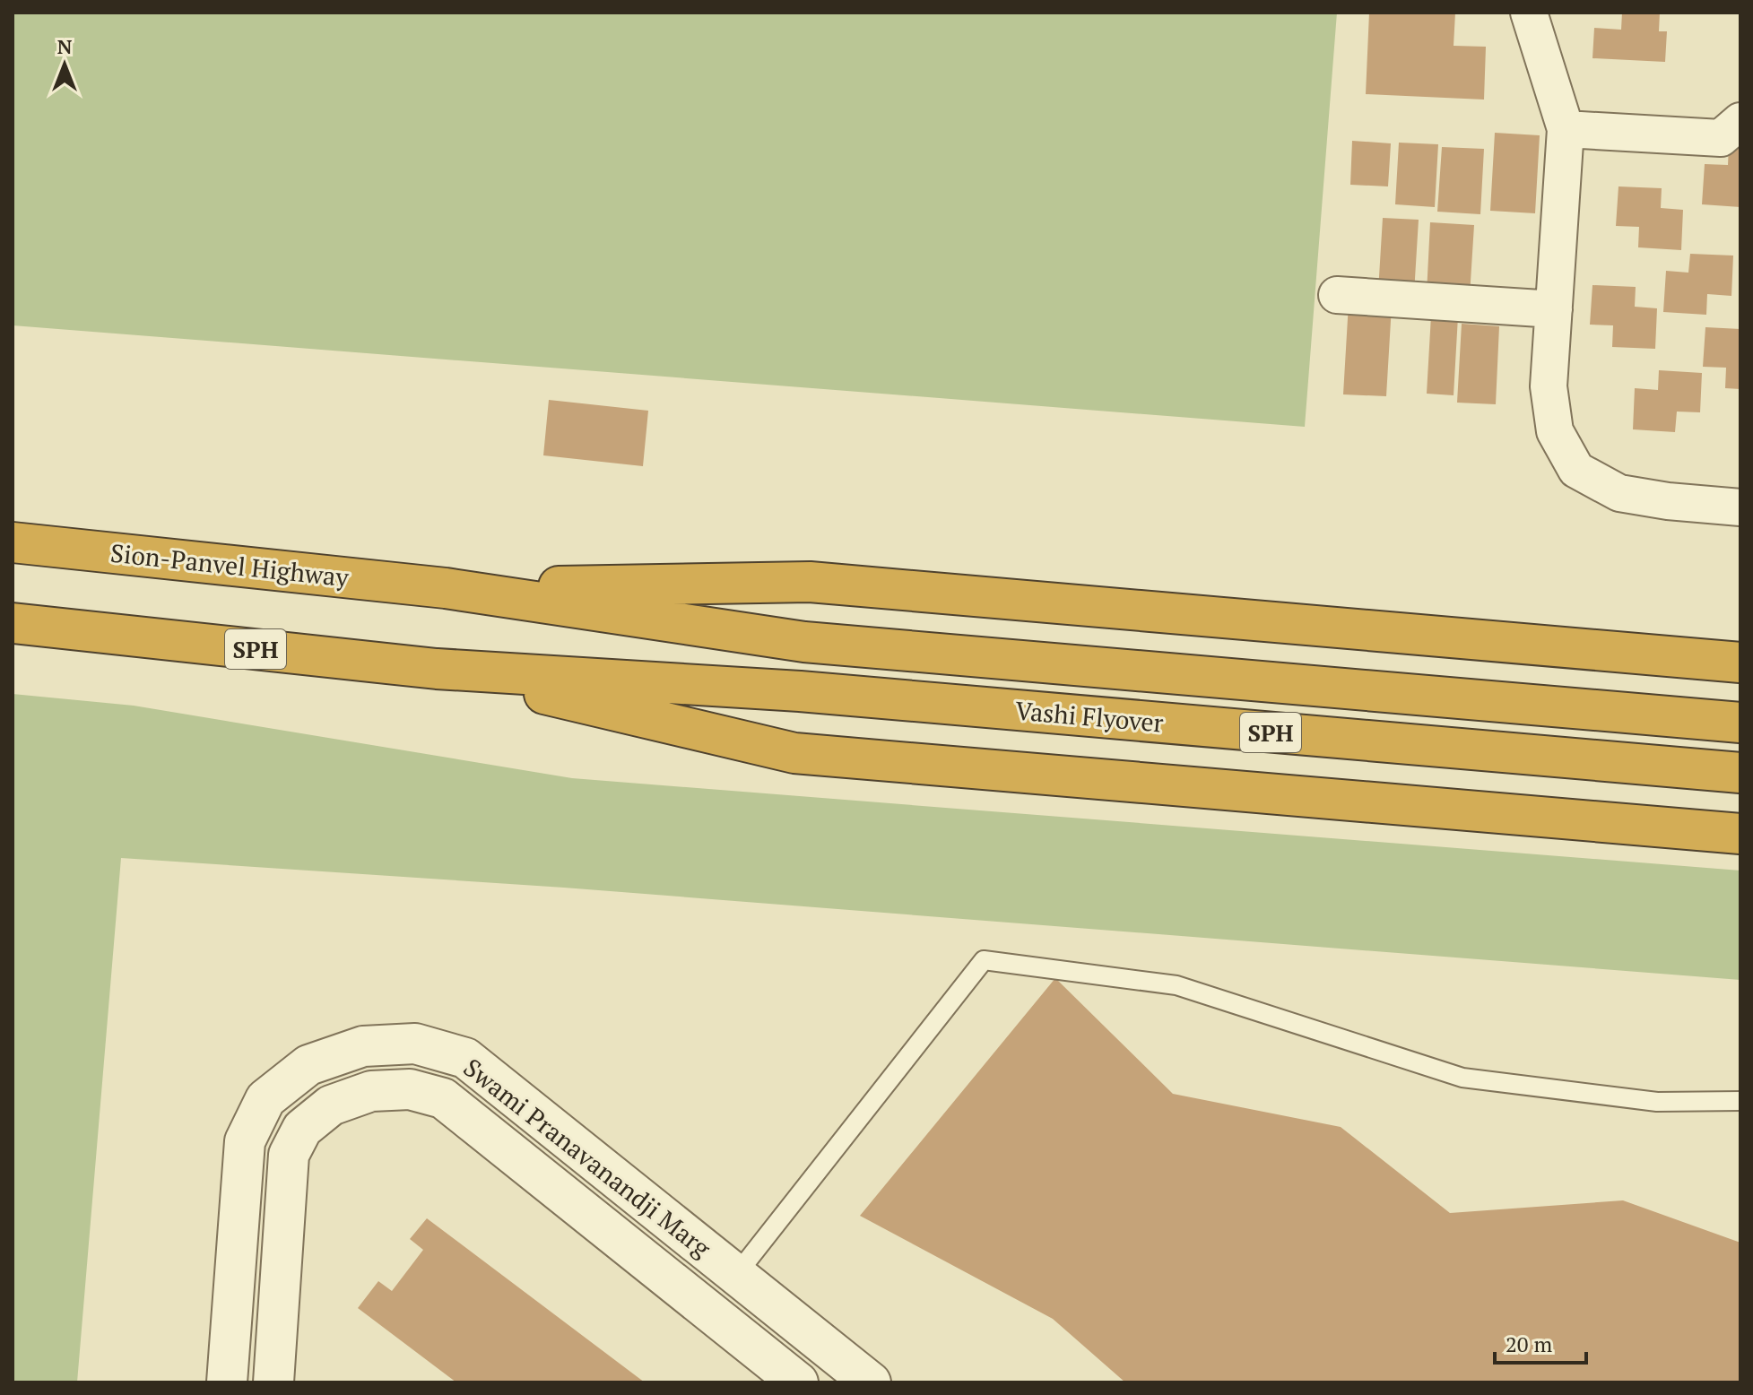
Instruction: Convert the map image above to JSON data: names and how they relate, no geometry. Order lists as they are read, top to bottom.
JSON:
{
  "streets": {
    "highway": ["Sion-Panvel Highway", "SPH", "Vashi Flyover"],
    "street": ["Swami Pranavanandji Marg"]
  },
  "crossings": [
    ["Sion-Panvel Highway", "Vashi Flyover"],
    ["SPH", "Vashi Flyover"]
  ],
  "scale_bar": "20 m",
  "north": "top"
}
